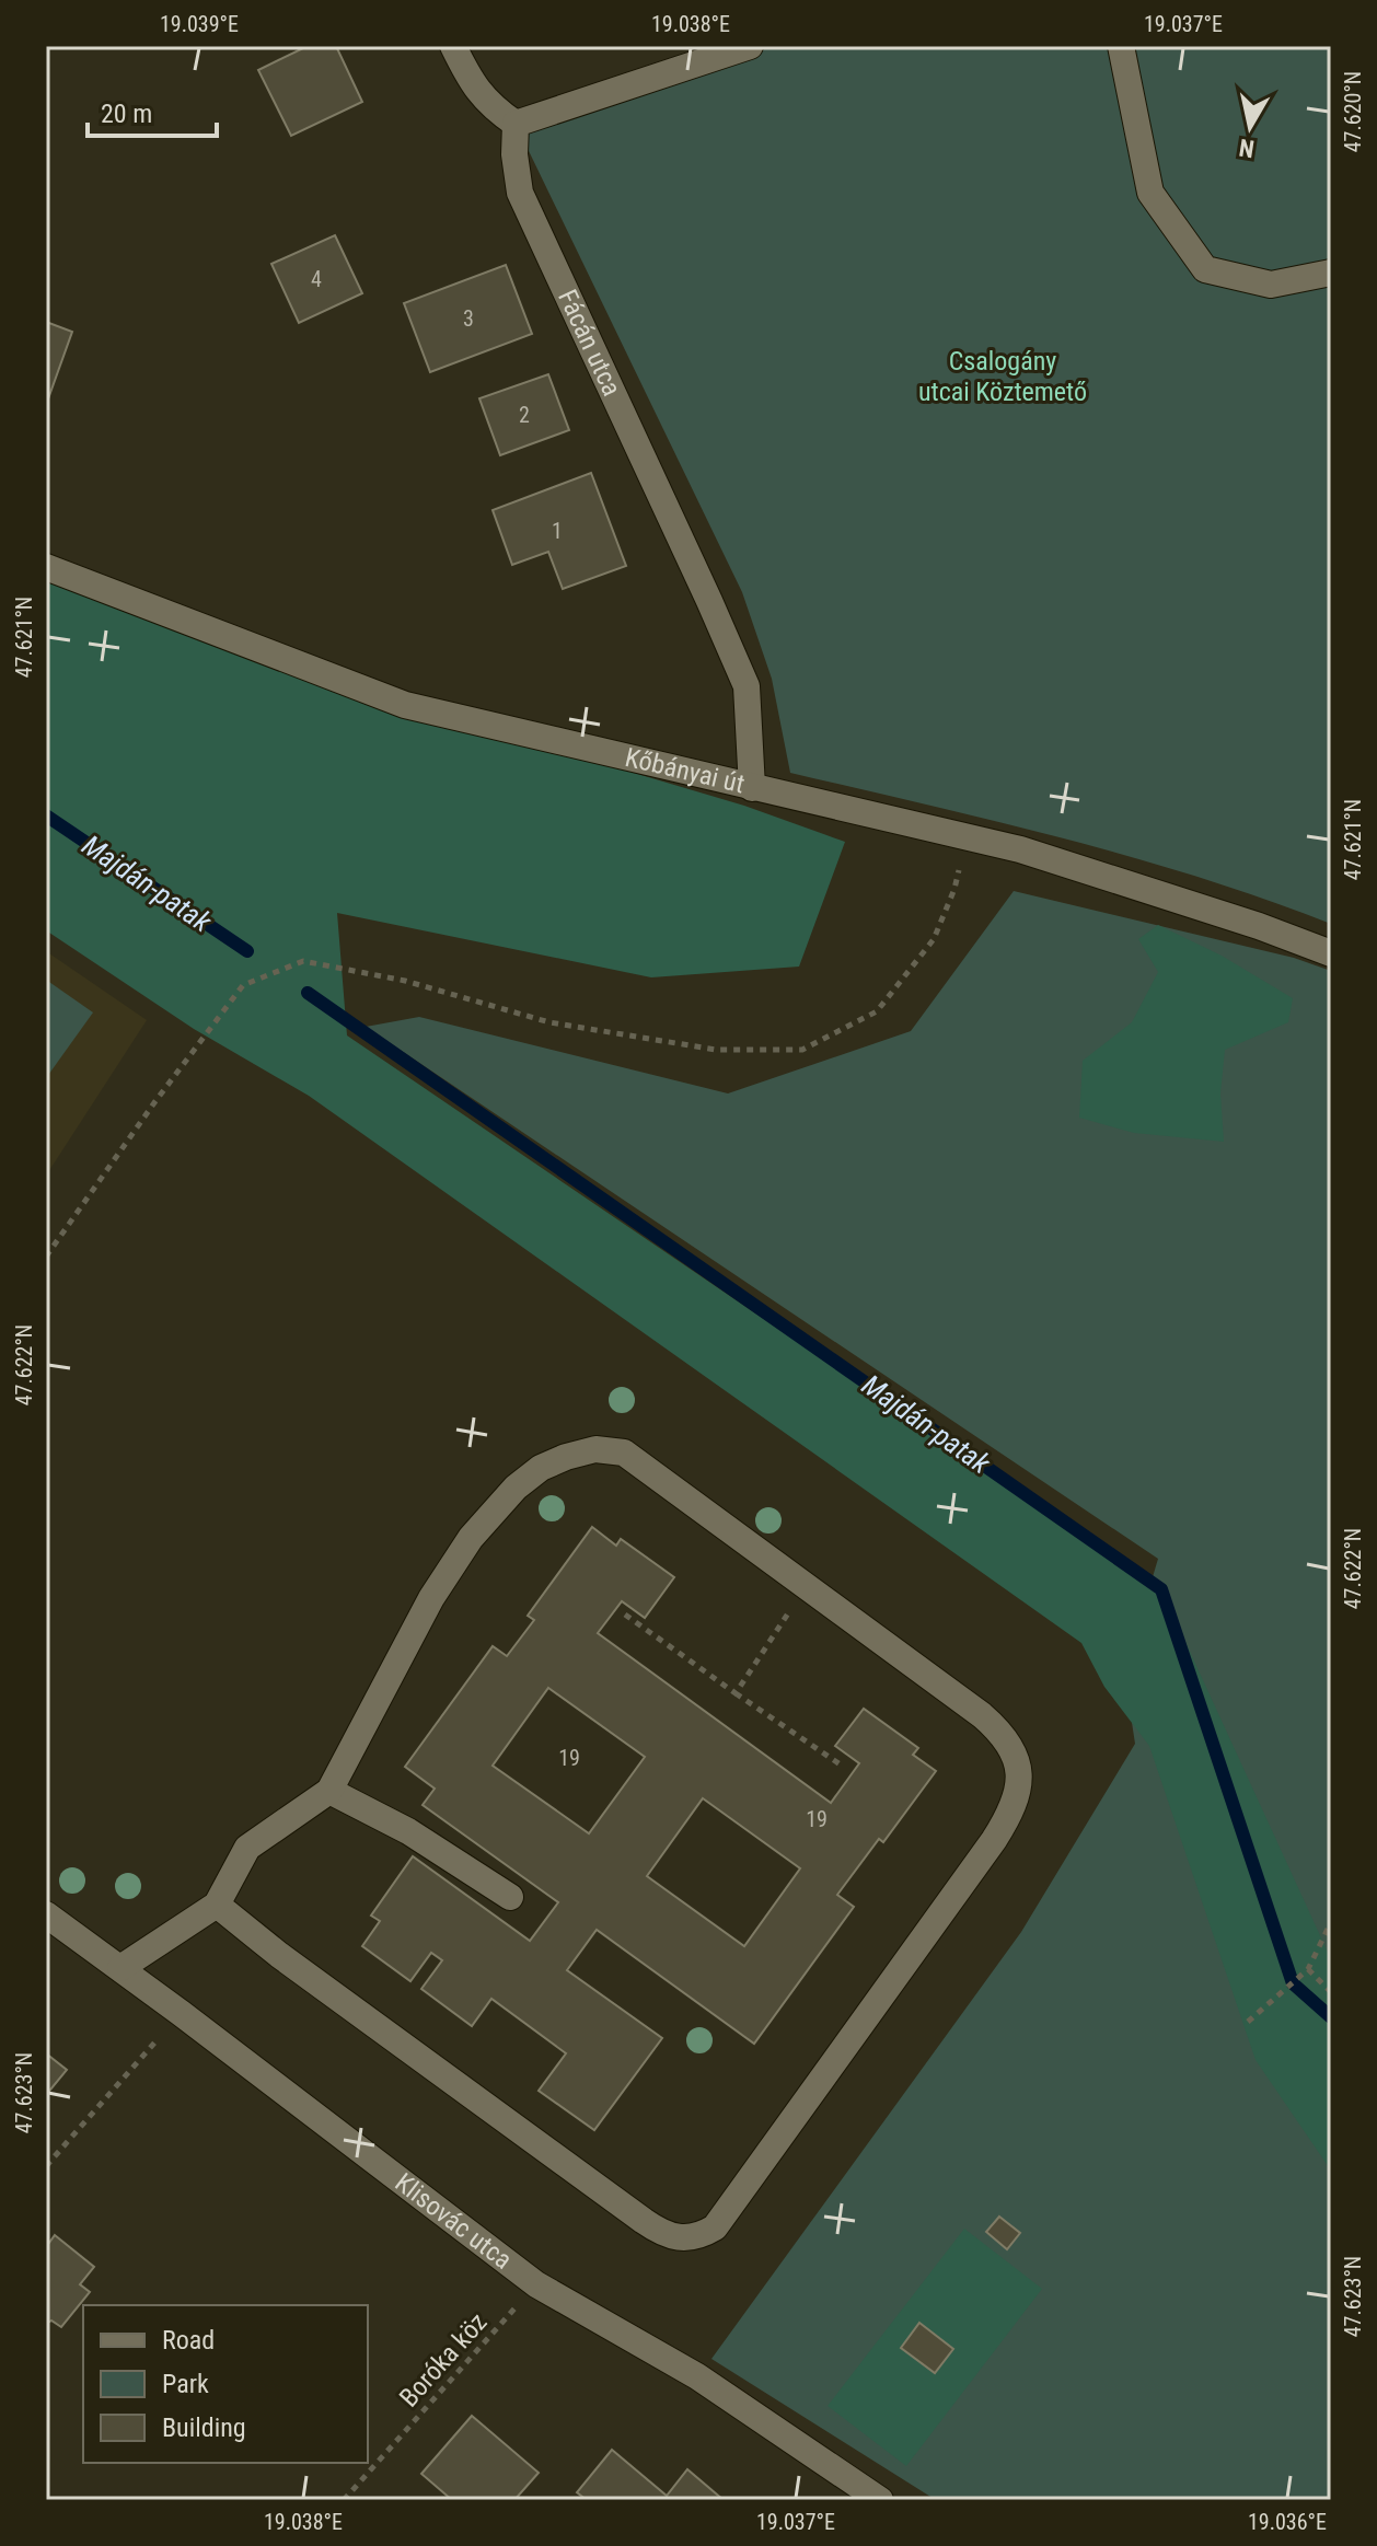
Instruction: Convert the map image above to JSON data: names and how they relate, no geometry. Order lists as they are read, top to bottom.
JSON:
{
  "streets": {
    "street": ["Fácán utca", "Kőbányai út", "Klisovác utca"],
    "path": ["Boróka köz"]
  },
  "crossings": [
    ["Fácán utca", "Kőbányai út"],
    ["Klisovác utca", "Boróka köz"]
  ],
  "water": ["Majdán-patak"],
  "parks": ["Csalogány utcai Köztemető"],
  "house_numbers": [
    "4",
    "3",
    "2",
    "1",
    "19",
    "19"
  ],
  "legend": ["Road", "Park", "Building"],
  "scale_bar": "20 m",
  "north": "bottom",
  "coordinates": [
    "19.039°E",
    "19.038°E",
    "19.037°E",
    "47.620°N",
    "47.621°N",
    "47.622°N",
    "47.623°N",
    "19.036°E"
  ]
}
